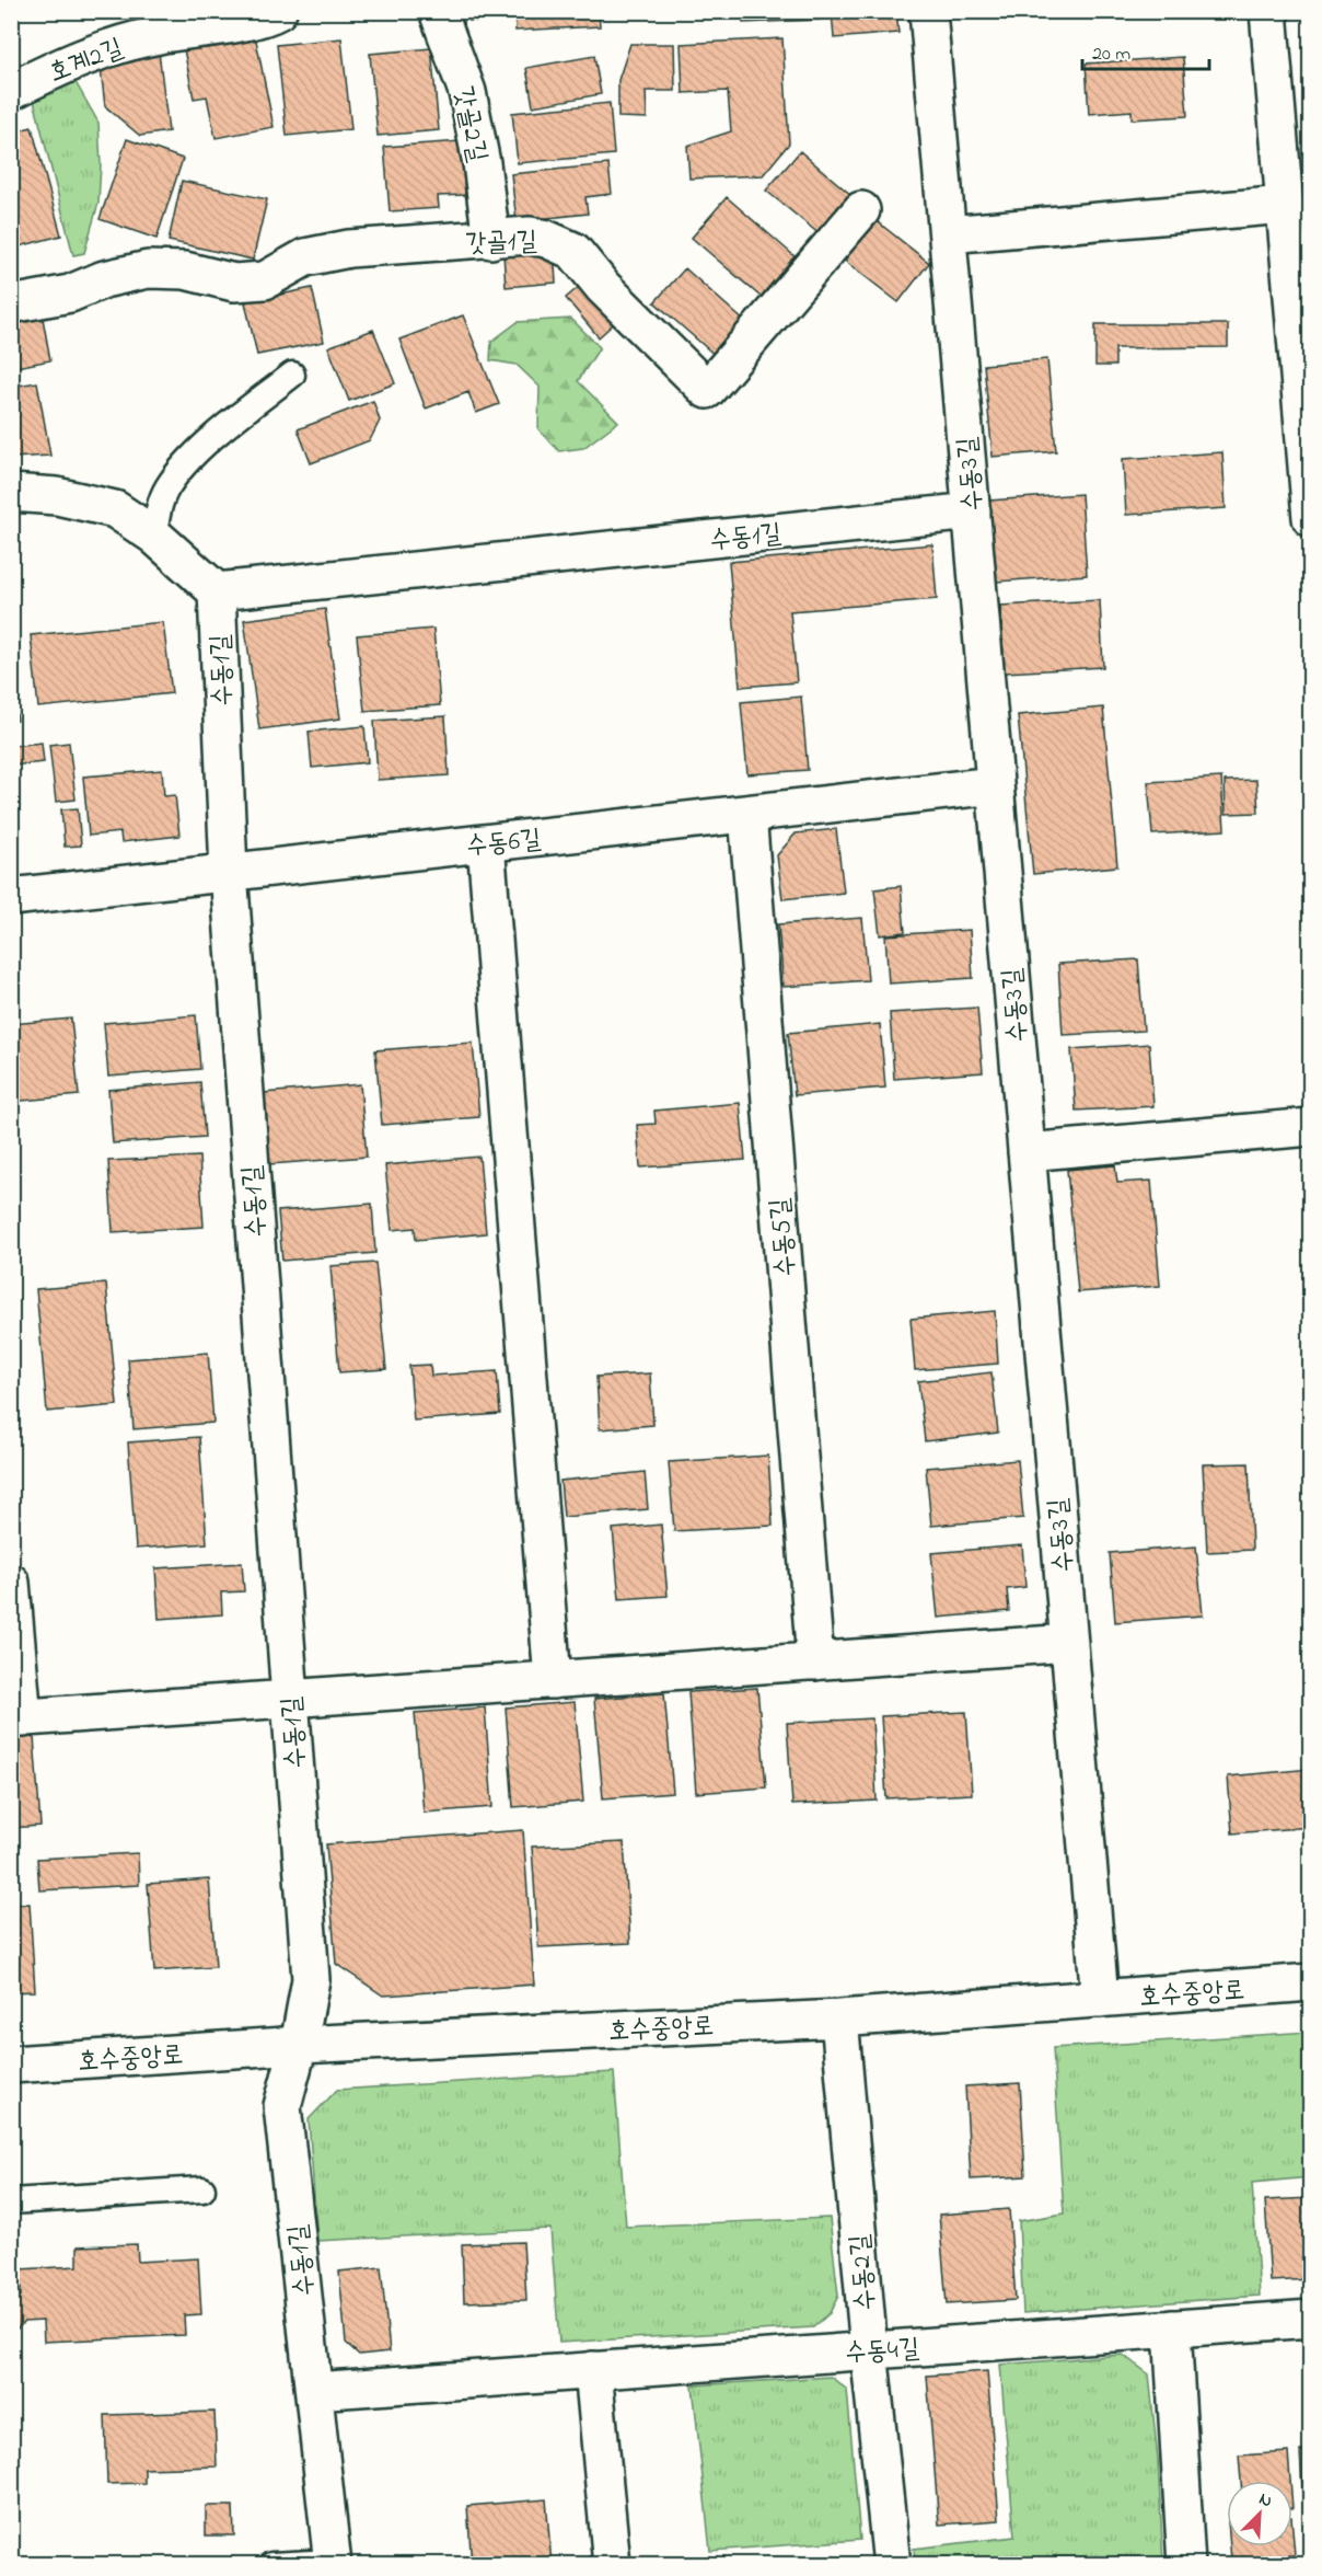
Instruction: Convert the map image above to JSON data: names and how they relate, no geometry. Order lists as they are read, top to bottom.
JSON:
{
  "streets": {
    "street": [
      "호계2길",
      "갓골2길",
      "갓골1길",
      "수동3길",
      "수동1길",
      "수동6길",
      "수동5길",
      "호수중앙로",
      "수동2길",
      "수동4길"
    ]
  },
  "crossings": [
    ["갓골2길", "갓골1길"],
    ["수동3길", "수동1길"],
    ["수동3길", "수동6길"],
    ["수동3길", "호수중앙로"],
    ["수동1길", "수동6길"],
    ["수동1길", "호수중앙로"],
    ["수동1길", "수동4길"],
    ["수동6길", "수동5길"],
    ["호수중앙로", "수동2길"],
    ["수동2길", "수동4길"]
  ],
  "scale_bar": "20 m",
  "north": "top right"
}
